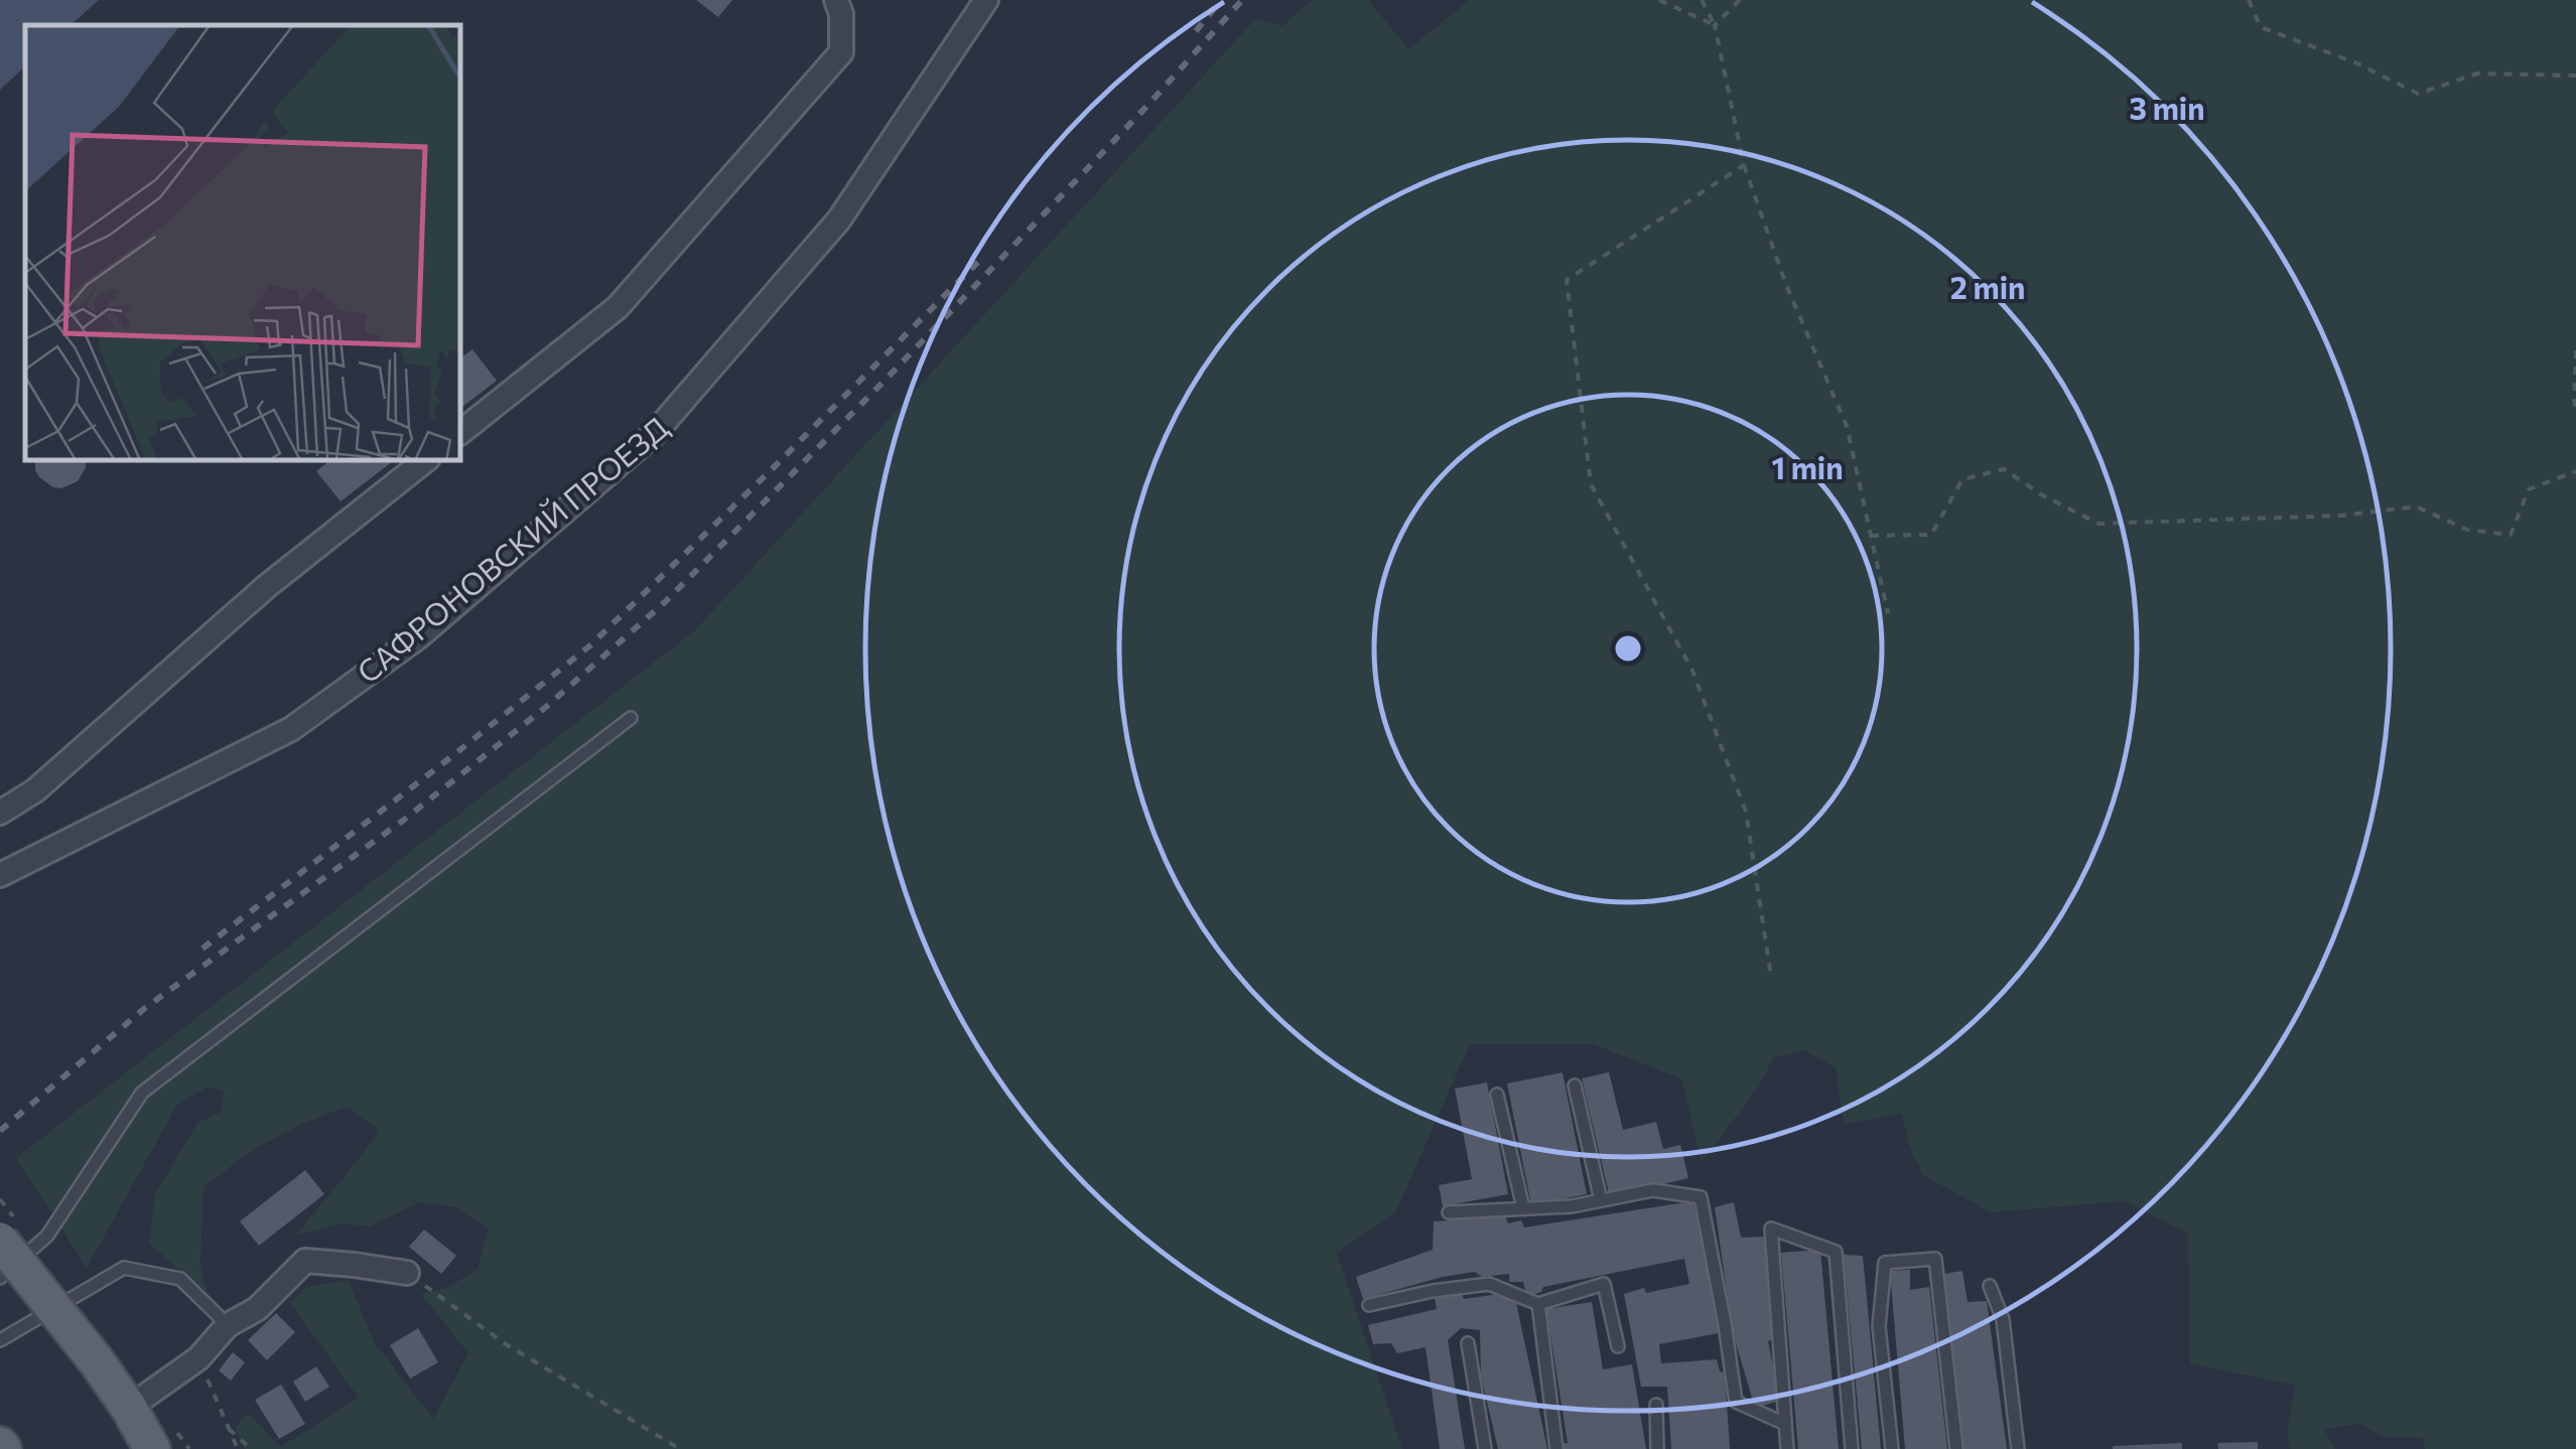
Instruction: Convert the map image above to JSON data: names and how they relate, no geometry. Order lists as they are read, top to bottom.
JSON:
{
  "streets": {
    "street": ["САФРОНОВСКИЙ ПРОЕЗД"]
  },
  "rings": ["3 min", "2 min", "1 min"]
}
